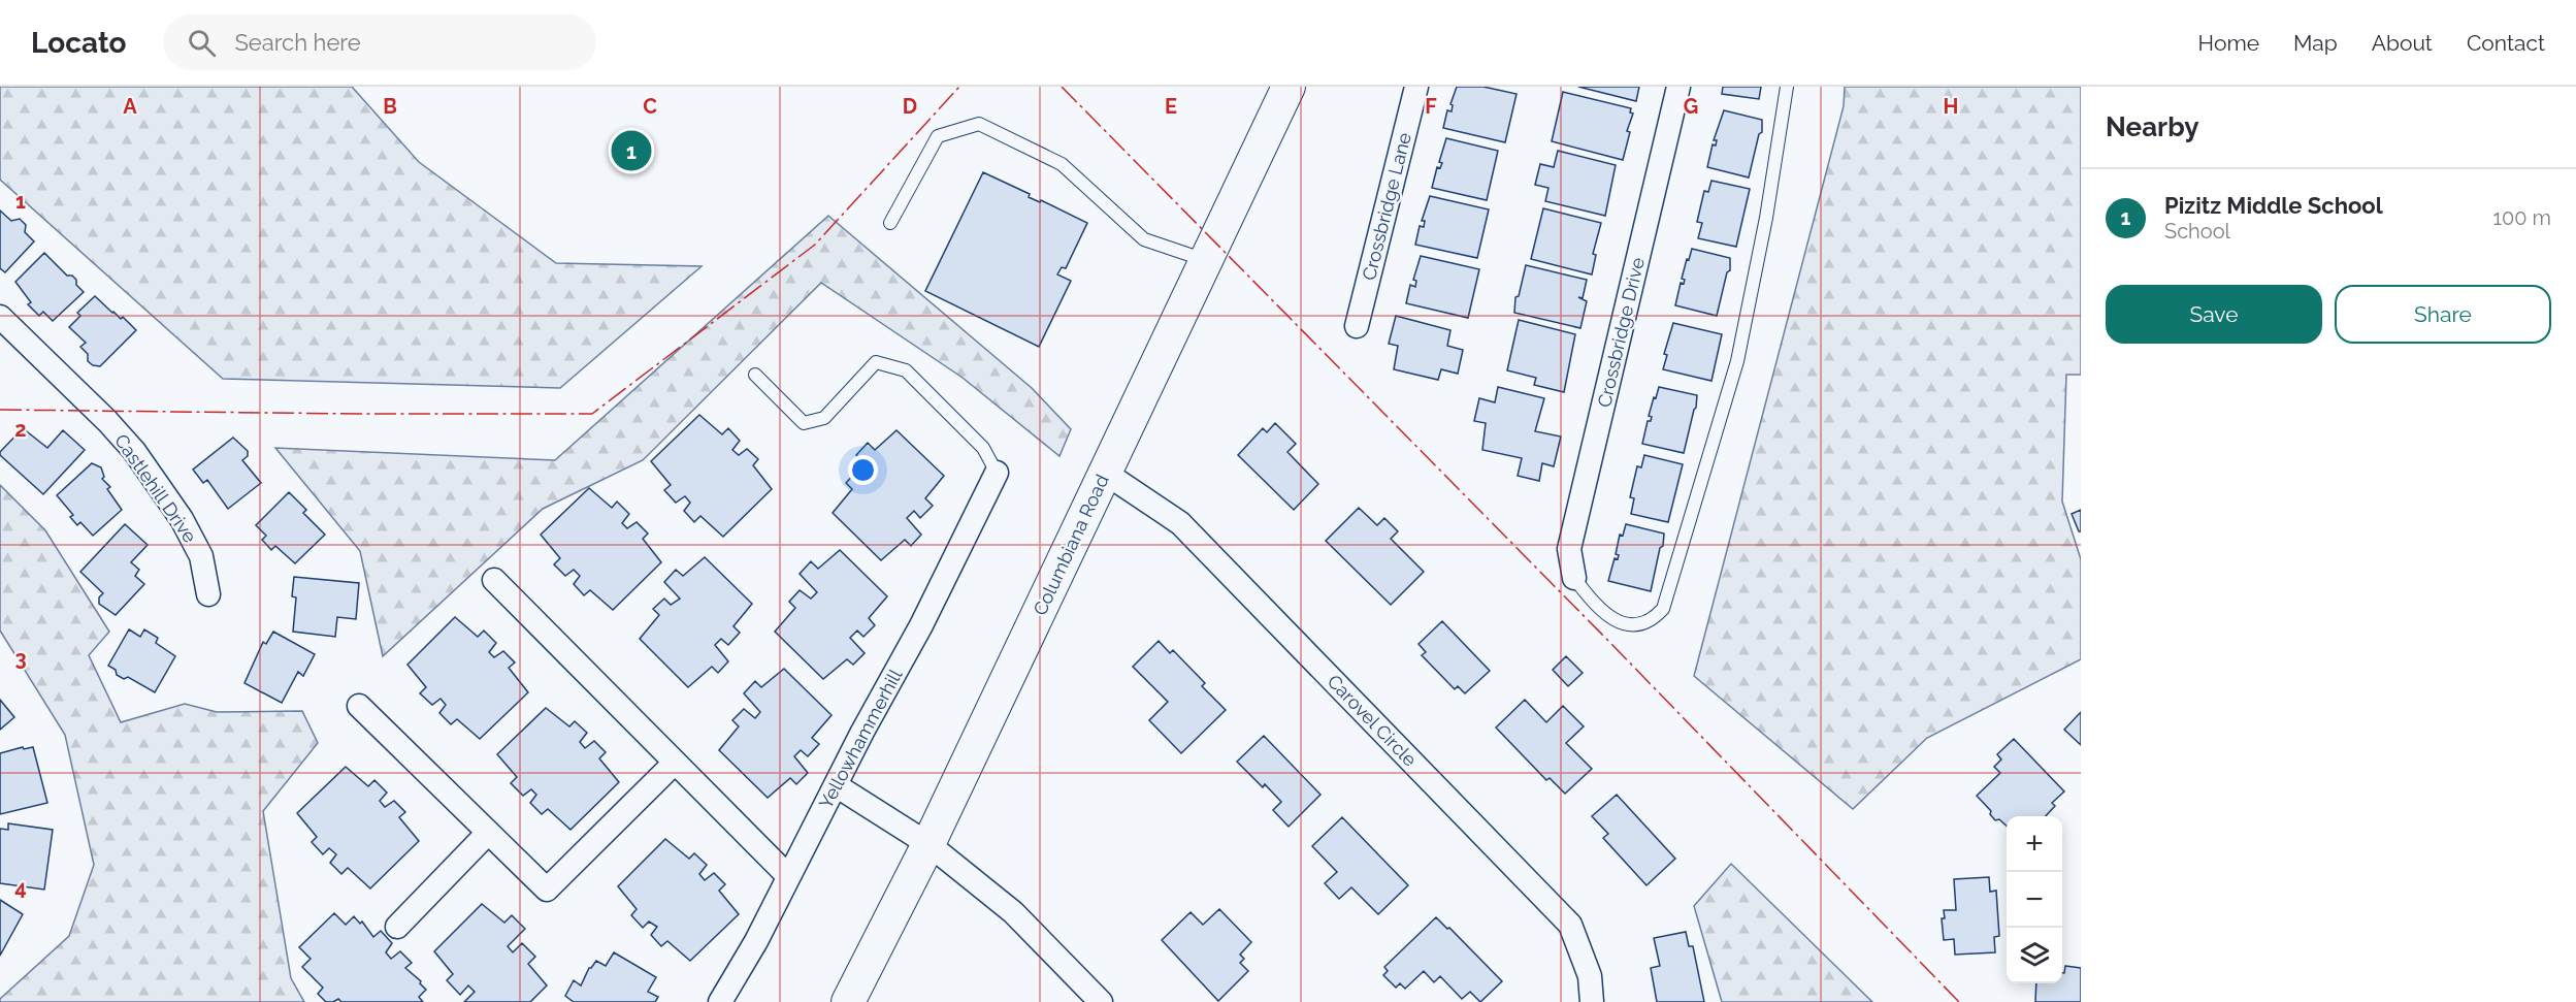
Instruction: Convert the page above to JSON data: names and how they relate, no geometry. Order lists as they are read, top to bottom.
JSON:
{
  "streets": {
    "main road": ["Columbiana Road"],
    "street": [
      "Crossbridge Lane",
      "Crossbridge Drive",
      "Castlehill Drive",
      "Carovel Circle",
      "Yellowhammerhill"
    ]
  },
  "crossings": [
    ["Columbiana Road", "Carovel Circle"]
  ],
  "page": {
    "header": "Locato",
    "search": "Search here",
    "nav": [
      "Home",
      "Map",
      "About",
      "Contact"
    ],
    "heading": "Nearby",
    "pins": "1",
    "list": [
      {
        "mark": "1",
        "name": "Pizitz Middle School",
        "note": "School",
        "value": "100 m"
      }
    ],
    "buttons": ["Save", "Share"],
    "map_buttons": ["+", "−"]
  },
  "grid": {
    "columns": [
      "A",
      "B",
      "C",
      "D",
      "E",
      "F",
      "G",
      "H"
    ],
    "rows": [
      "1",
      "2",
      "3",
      "4"
    ]
  }
}
